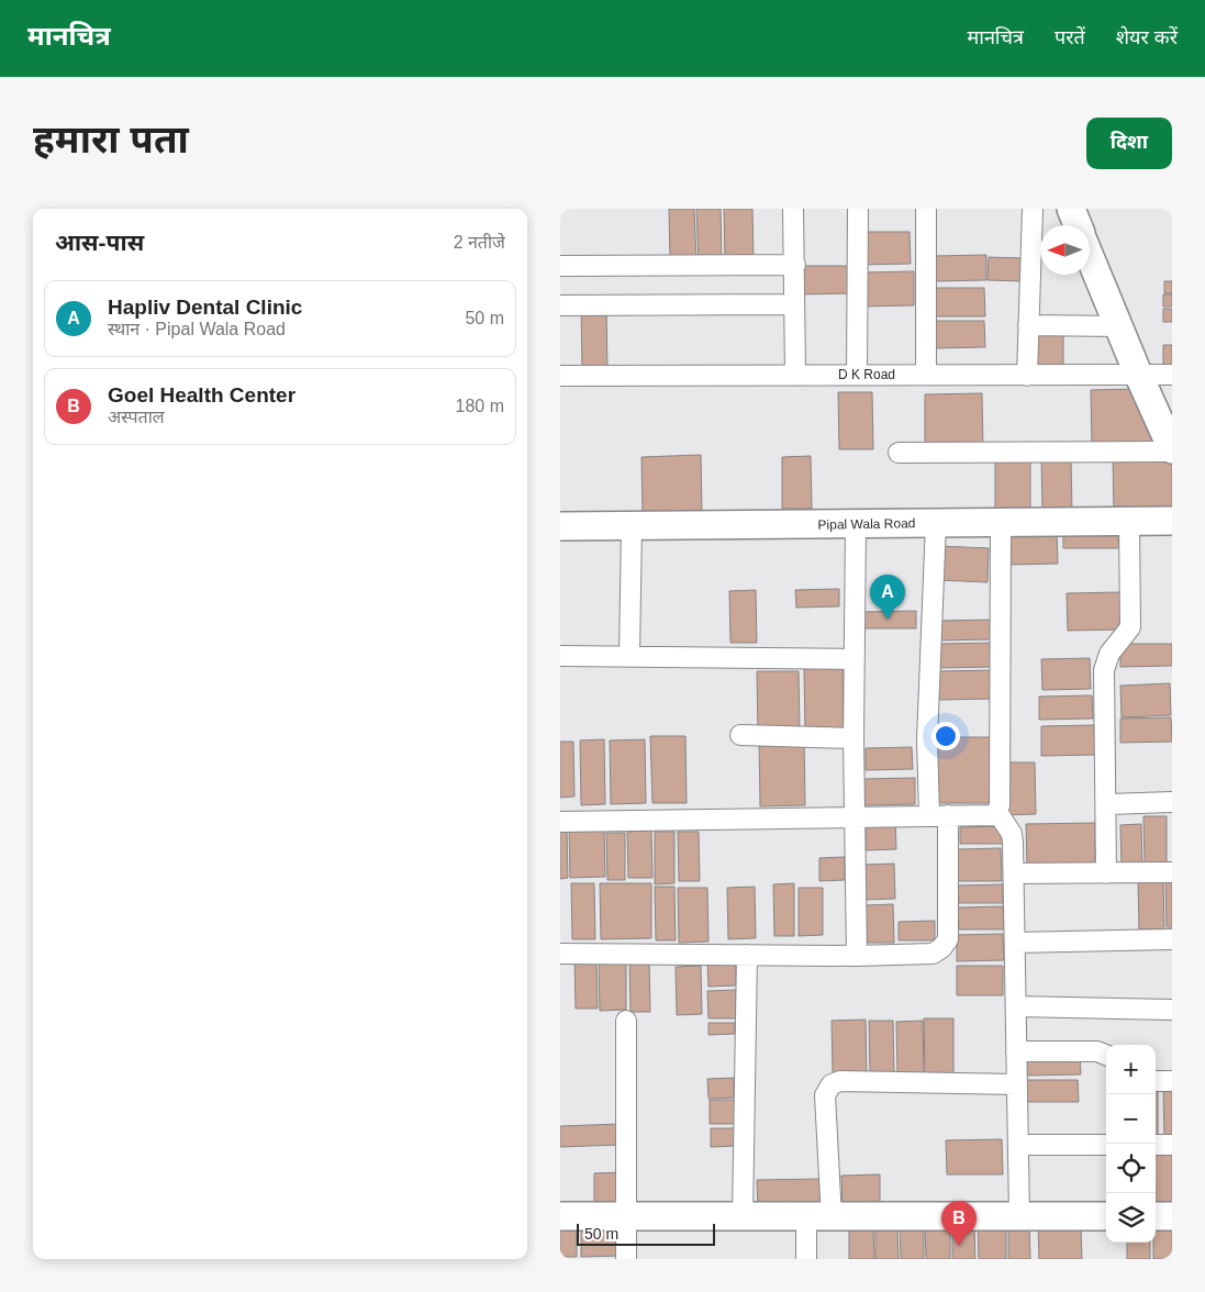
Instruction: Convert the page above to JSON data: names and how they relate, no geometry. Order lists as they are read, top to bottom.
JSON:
{
  "streets": {
    "street": ["D K Road", "Pipal Wala Road"]
  },
  "scale_bar": "50 m",
  "north": "left",
  "page": {
    "header": "मानचित्र",
    "nav": ["मानचित्र", "परतें", "शेयर करें"],
    "title": "हमारा पता",
    "buttons": "दिशा",
    "heading": ["आस-पास", "2 नतीजे"],
    "list": [
      {
        "mark": "A",
        "name": "Hapliv Dental Clinic",
        "note": "स्थान · Pipal Wala Road",
        "value": "50 m"
      },
      {
        "mark": "B",
        "name": "Goel Health Center",
        "note": "अस्पताल",
        "value": "180 m"
      }
    ],
    "pins": ["A", "B"],
    "map_buttons": ["+", "−"],
    "scale": "50 m"
  }
}
